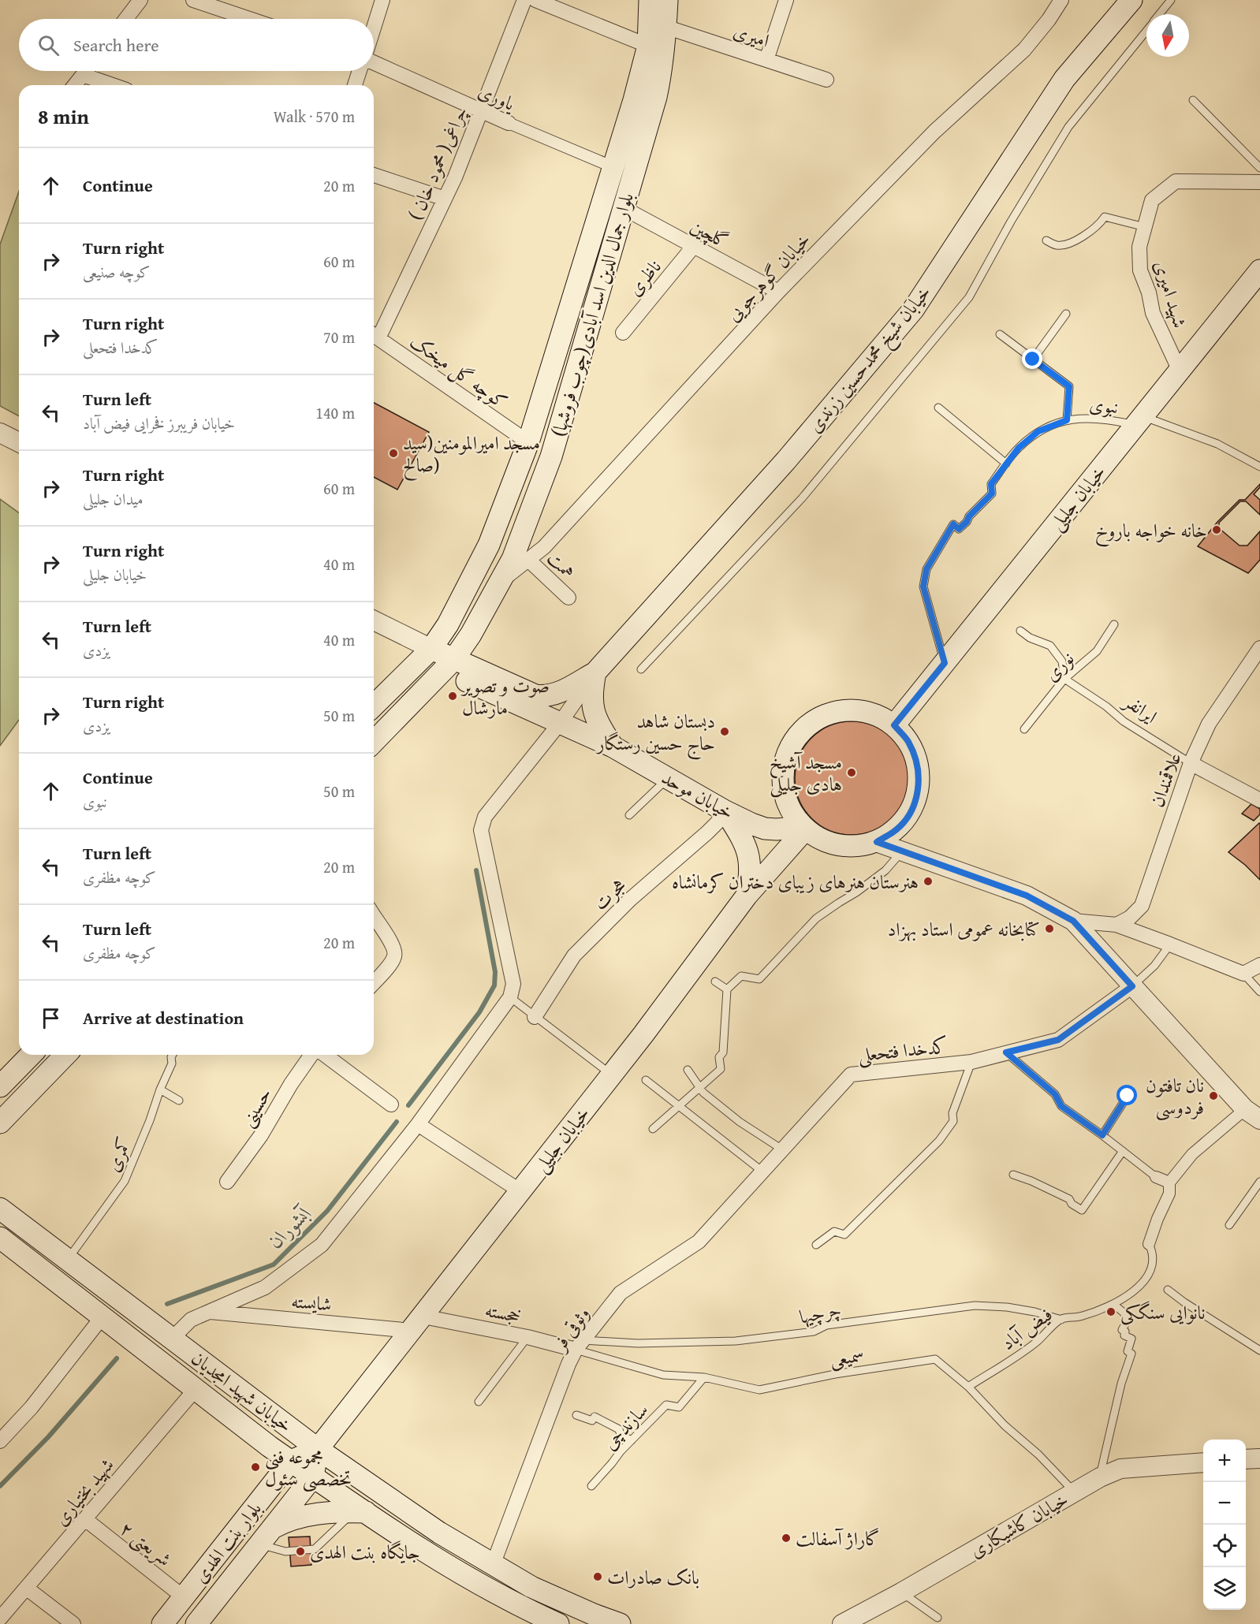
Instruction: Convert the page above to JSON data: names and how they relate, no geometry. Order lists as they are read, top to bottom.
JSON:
{
  "streets": {
    "main road": [
      "بلوار جمال الدین اسد آبادی(چوب فروشها)",
      "خیابان شیخ محمدحسین زرندی",
      "خیابان جلیلی",
      "خیابان موحد",
      "خیابان شهید امجدیان",
      "بلوار بنت الهدی"
    ],
    "street": [
      "امیری",
      "یاوری",
      "چراغی( محمود خان )",
      "گلچین",
      "خیابان گوهرجویی",
      "ناظری",
      "شهید امیری",
      "کوچه گل میخک",
      "همت",
      "ایرانفر",
      "علاقمندان",
      "هجرت",
      "کدخدا فتحعلی",
      "حسینی",
      "شایسته",
      "خجسته",
      "وثوقی فر",
      "شهید بختیاری",
      "خیابان کاشیکاری",
      "شریعتی ۲"
    ],
    "lane": [
      "نبوی",
      "نوری",
      "کمری",
      "چرچیها",
      "فیض آباد",
      "سمیعی",
      "سازندچی"
    ]
  },
  "crossings": [
    ["امیری", "بلوار جمال الدین اسد آبادی(چوب فروشها)"],
    ["یاوری", "چراغی( محمود خان )"],
    ["یاوری", "بلوار جمال الدین اسد آبادی(چوب فروشها)"],
    ["چراغی( محمود خان )", "کوچه گل میخک"],
    ["گلچین", "خیابان گوهرجویی"],
    ["گلچین", "ناظری"],
    ["گلچین", "بلوار جمال الدین اسد آبادی(چوب فروشها)"],
    ["خیابان گوهرجویی", "بلوار جمال الدین اسد آبادی(چوب فروشها)"],
    ["خیابان گوهرجویی", "همت"],
    ["شهید امیری", "خیابان جلیلی"],
    ["بلوار جمال الدین اسد آبادی(چوب فروشها)", "کوچه گل میخک"],
    ["بلوار جمال الدین اسد آبادی(چوب فروشها)", "خیابان موحد"],
    ["نبوی", "خیابان جلیلی"],
    ["خیابان جلیلی", "خیابان موحد"],
    ["خیابان جلیلی", "شایسته"],
    ["خیابان جلیلی", "خجسته"],
    ["خیابان جلیلی", "خیابان شهید امجدیان"],
    ["خیابان جلیلی", "بلوار بنت الهدی"],
    ["نوری", "ایرانفر"],
    ["ایرانفر", "علاقمندان"],
    ["خیابان موحد", "هجرت"],
    ["کدخدا فتحعلی", "وثوقی فر"],
    ["کمری", "خیابان شهید امجدیان"],
    ["شایسته", "خجسته"],
    ["خجسته", "چرچیها"],
    ["خجسته", "وثوقی فر"],
    ["خجسته", "سمیعی"],
    ["چرچیها", "وثوقی فر"],
    ["چرچیها", "فیض آباد"],
    ["چرچیها", "سمیعی"],
    ["وثوقی فر", "سمیعی"],
    ["وثوقی فر", "خیابان شهید امجدیان"],
    ["فیض آباد", "سمیعی"],
    ["سمیعی", "سازندچی"],
    ["سمیعی", "خیابان کاشیکاری"],
    ["خیابان شهید امجدیان", "شهید بختیاری"],
    ["خیابان شهید امجدیان", "بلوار بنت الهدی"],
    ["شهید بختیاری", "شریعتی ۲"],
    ["بلوار بنت الهدی", "شریعتی ۲"]
  ],
  "water": ["آبشوران"],
  "places": [
    "مسجد امیرالمومنین(سید صالح)",
    "خانه خواجه باروخ",
    "صوت و تصویر مارشال",
    "دبستان شاهد حاج حسین رستگار",
    "مسجد آشیخ هادی جلیلی",
    "هنرستان هنرهای زیبای دختران کرمانشاه",
    "کتابخانه عمومی استاد بهزاد",
    "نان تافتون فردوسی",
    "نانوایی سنگکی",
    "مجموعه فنی تخصصی سئول",
    "گاراژ آسفالت",
    "جایگاه بنت الهدی",
    "بانک صادرات"
  ],
  "north": "bottom",
  "page": {
    "search": "Search here",
    "heading": ["8 min", "Walk · 570 m"],
    "list": [
      ["Continue", "20 m"],
      ["Turn right", "کوچه صنیعی", "60 m"],
      ["Turn right", "کدخدا فتحعلی", "70 m"],
      ["Turn left", "خیابان فریبرز فخرایی فیض آباد", "140 m"],
      ["Turn right", "میدان جلیلی", "60 m"],
      ["Turn right", "خیابان جلیلی", "40 m"],
      ["Turn left", "یزدی", "40 m"],
      ["Turn right", "یزدی", "50 m"],
      ["Continue", "نبوی", "50 m"],
      ["Turn left", "کوچه مظفری", "20 m"],
      ["Turn left", "کوچه مظفری", "20 m"],
      "Arrive at destination"
    ],
    "map_buttons": ["+", "−"]
  }
}
